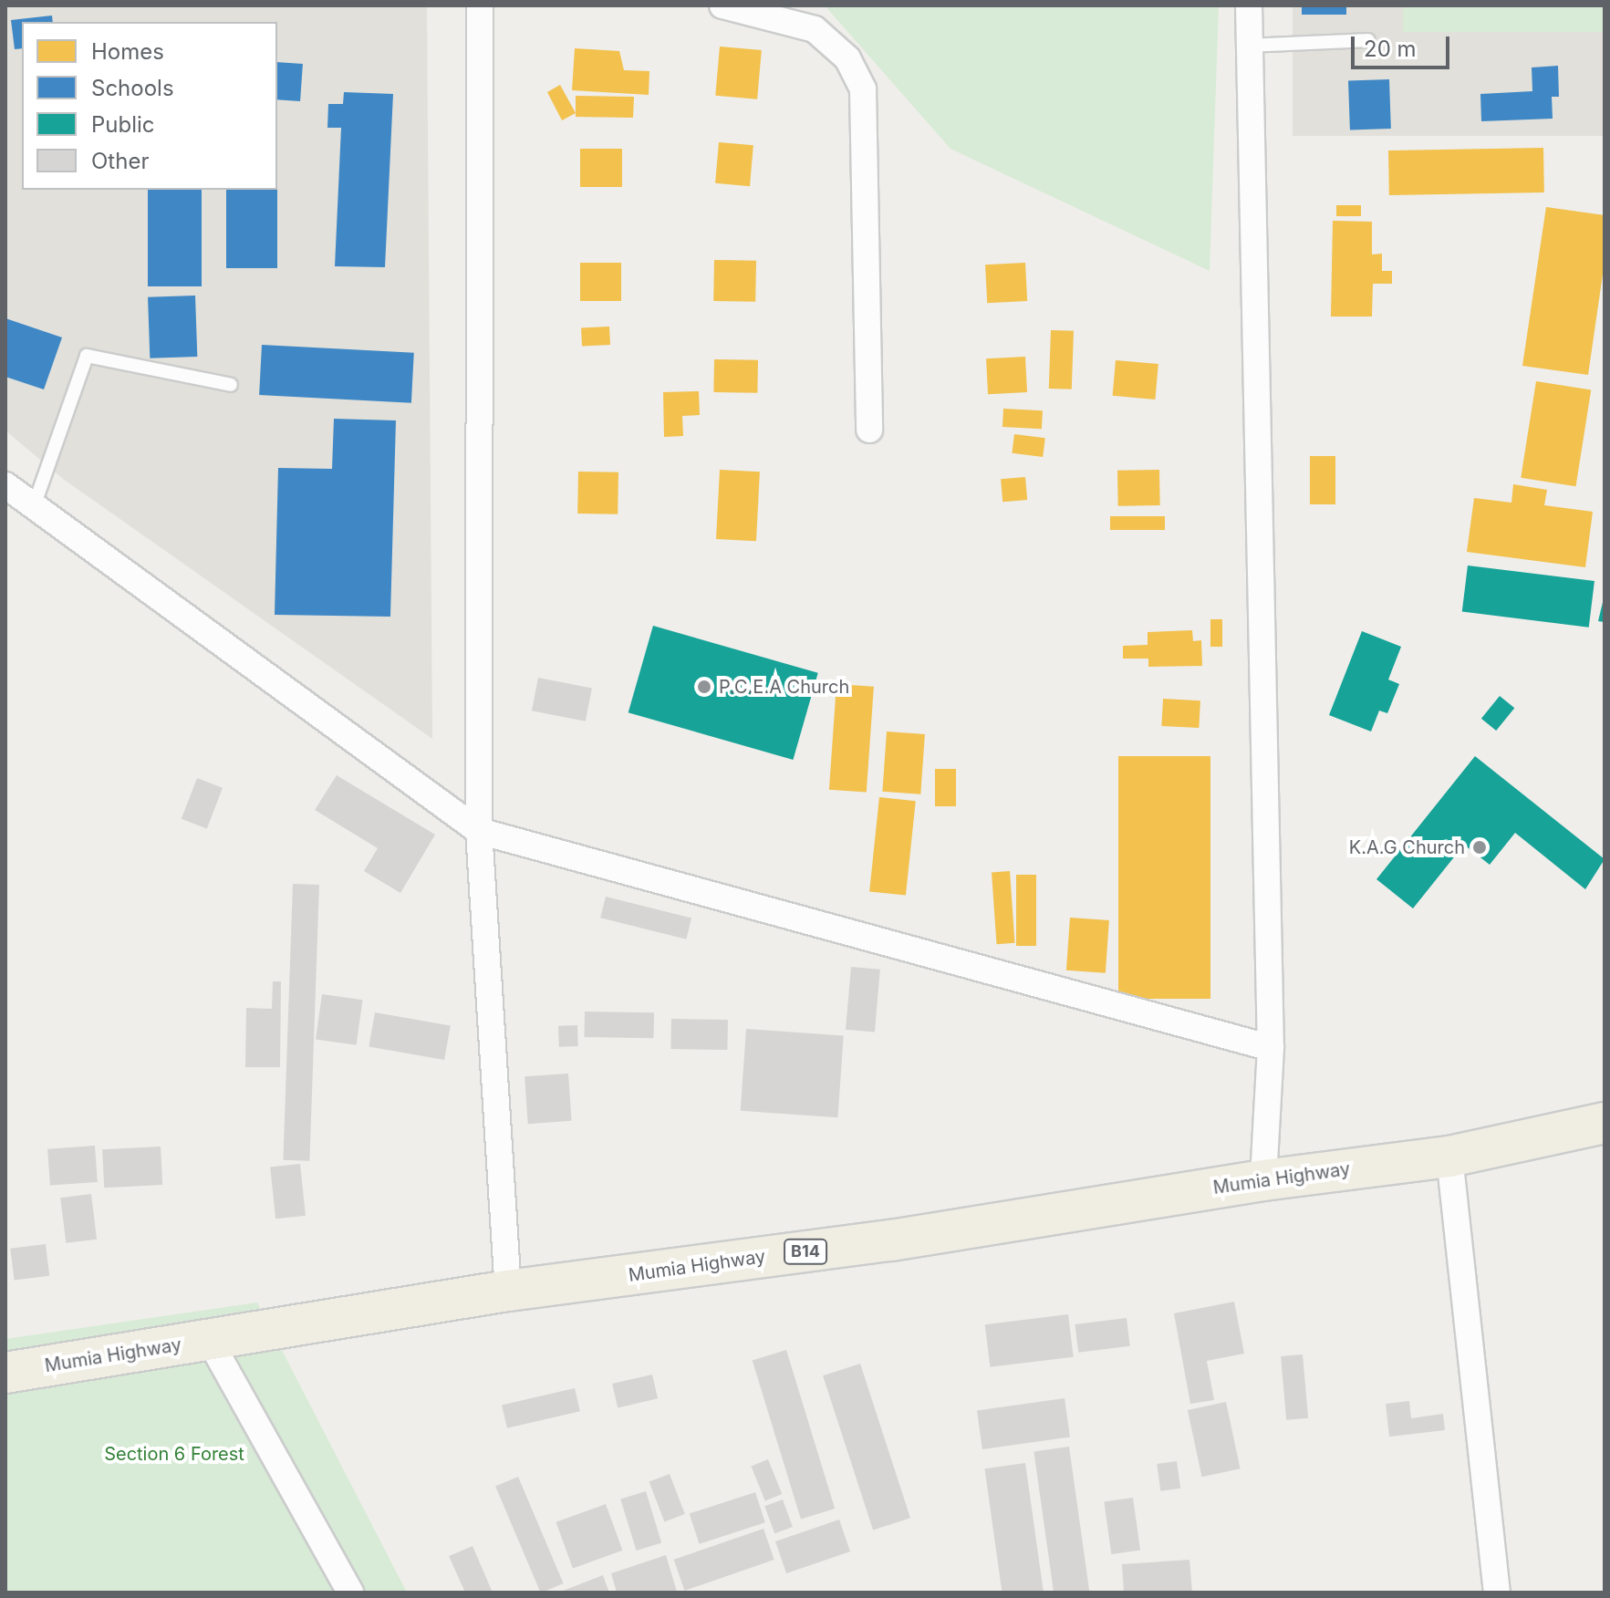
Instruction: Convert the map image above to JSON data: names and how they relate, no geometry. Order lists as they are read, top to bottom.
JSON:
{
  "streets": {
    "highway": ["Mumia Highway", "B14"]
  },
  "parks": ["Section 6 Forest"],
  "places": ["P.C.E.A Church", "K.A.G Church"],
  "legend": [
    "Homes",
    "Schools",
    "Public",
    "Other"
  ],
  "scale_bar": "20 m"
}
